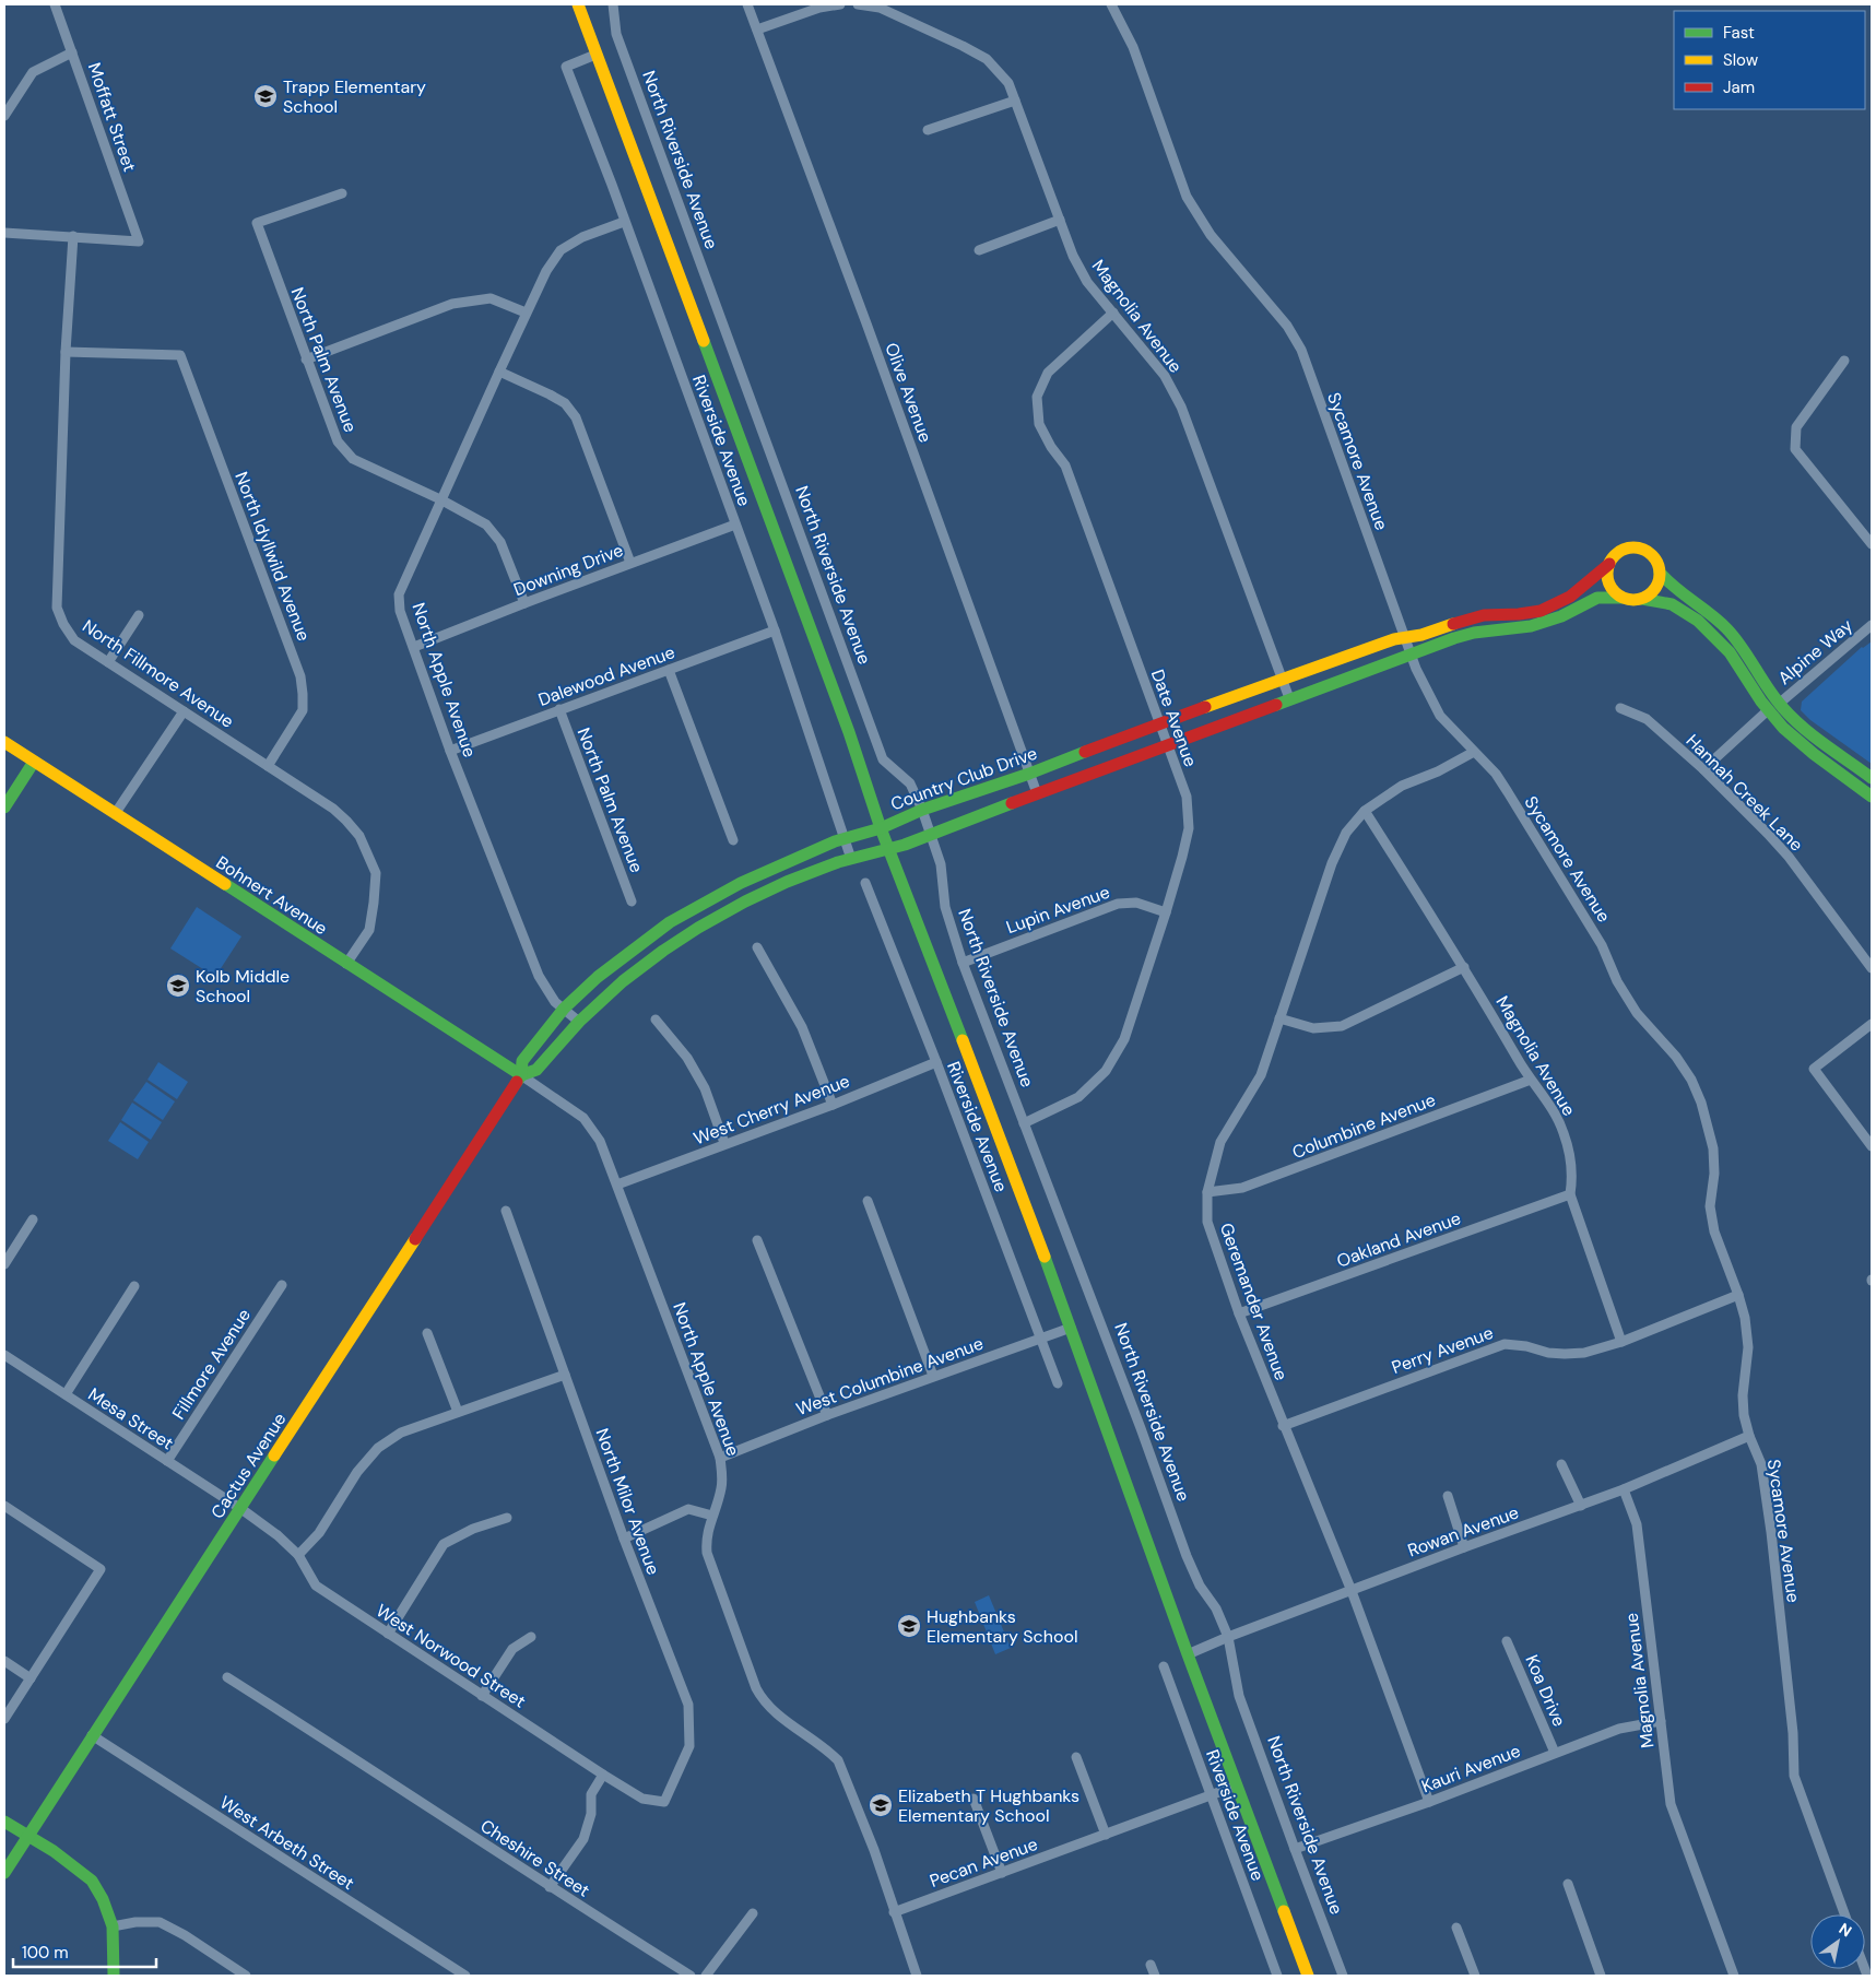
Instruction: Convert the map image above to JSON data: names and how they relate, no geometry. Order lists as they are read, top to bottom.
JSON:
{
  "streets": {
    "main road": ["Country Club Drive", "Bohnert Avenue", "Cactus Avenue"],
    "street": [
      "Moffatt Street",
      "North Riverside Avenue",
      "Magnolia Avenue",
      "North Palm Avenue",
      "Olive Avenue",
      "Riverside Avenue",
      "Sycamore Avenue",
      "North Idyllwild Avenue",
      "Downing Drive",
      "Alpine Way",
      "North Fillmore Avenue",
      "Dalewood Avenue",
      "North Apple Avenue",
      "Date Avenue",
      "Hannah Creek Lane",
      "Lupin Avenue",
      "West Cherry Avenue",
      "Columbine Avenue",
      "Oakland Avenue",
      "Geremander Avenue",
      "Perry Avenue",
      "Fillmore Avenue",
      "West Columbine Avenue",
      "Mesa Street",
      "North Milor Avenue",
      "Rowan Avenue",
      "West Norwood Street",
      "Koa Drive",
      "Kauri Avenue",
      "West Arbeth Street",
      "Cheshire Street",
      "Pecan Avenue"
    ]
  },
  "crossings": [
    ["Moffatt Street", "North Fillmore Avenue"],
    ["North Riverside Avenue", "Date Avenue"],
    ["North Riverside Avenue", "Country Club Drive"],
    ["North Riverside Avenue", "Lupin Avenue"],
    ["North Riverside Avenue", "Rowan Avenue"],
    ["North Riverside Avenue", "Kauri Avenue"],
    ["Magnolia Avenue", "Date Avenue"],
    ["Magnolia Avenue", "Country Club Drive"],
    ["Magnolia Avenue", "Columbine Avenue"],
    ["Magnolia Avenue", "Oakland Avenue"],
    ["Magnolia Avenue", "Geremander Avenue"],
    ["Magnolia Avenue", "Perry Avenue"],
    ["Magnolia Avenue", "Rowan Avenue"],
    ["Magnolia Avenue", "Kauri Avenue"],
    ["North Palm Avenue", "Downing Drive"],
    ["North Palm Avenue", "Dalewood Avenue"],
    ["North Palm Avenue", "North Apple Avenue"],
    ["Olive Avenue", "Country Club Drive"],
    ["Riverside Avenue", "Downing Drive"],
    ["Riverside Avenue", "Dalewood Avenue"],
    ["Riverside Avenue", "North Apple Avenue"],
    ["Riverside Avenue", "Country Club Drive"],
    ["Riverside Avenue", "West Cherry Avenue"],
    ["Riverside Avenue", "West Columbine Avenue"],
    ["Riverside Avenue", "Pecan Avenue"],
    ["Sycamore Avenue", "Country Club Drive"],
    ["Sycamore Avenue", "Geremander Avenue"],
    ["Sycamore Avenue", "Perry Avenue"],
    ["Sycamore Avenue", "Rowan Avenue"],
    ["North Idyllwild Avenue", "North Fillmore Avenue"],
    ["Downing Drive", "North Apple Avenue"],
    ["North Fillmore Avenue", "Bohnert Avenue"],
    ["Dalewood Avenue", "North Apple Avenue"],
    ["North Apple Avenue", "Country Club Drive"],
    ["North Apple Avenue", "Bohnert Avenue"],
    ["North Apple Avenue", "West Cherry Avenue"],
    ["North Apple Avenue", "West Columbine Avenue"],
    ["North Apple Avenue", "Cactus Avenue"],
    ["North Apple Avenue", "Pecan Avenue"],
    ["Date Avenue", "Country Club Drive"],
    ["Date Avenue", "Lupin Avenue"],
    ["Country Club Drive", "Cactus Avenue"],
    ["Bohnert Avenue", "Cactus Avenue"],
    ["Columbine Avenue", "Geremander Avenue"],
    ["Oakland Avenue", "Geremander Avenue"],
    ["Geremander Avenue", "Perry Avenue"],
    ["Geremander Avenue", "Rowan Avenue"],
    ["Geremander Avenue", "Kauri Avenue"],
    ["Fillmore Avenue", "Mesa Street"],
    ["Mesa Street", "Cactus Avenue"],
    ["Mesa Street", "West Norwood Street"],
    ["Cactus Avenue", "West Norwood Street"],
    ["Cactus Avenue", "West Arbeth Street"],
    ["North Milor Avenue", "West Norwood Street"],
    ["Koa Drive", "Kauri Avenue"]
  ],
  "places": {
    "school or university": [
      "Trapp Elementary School",
      "Kolb Middle School",
      "Hughbanks Elementary School",
      "Elizabeth T Hughbanks Elementary School"
    ]
  },
  "legend": ["Fast", "Slow", "Jam"],
  "scale_bar": "100 m",
  "north": "top right"
}
